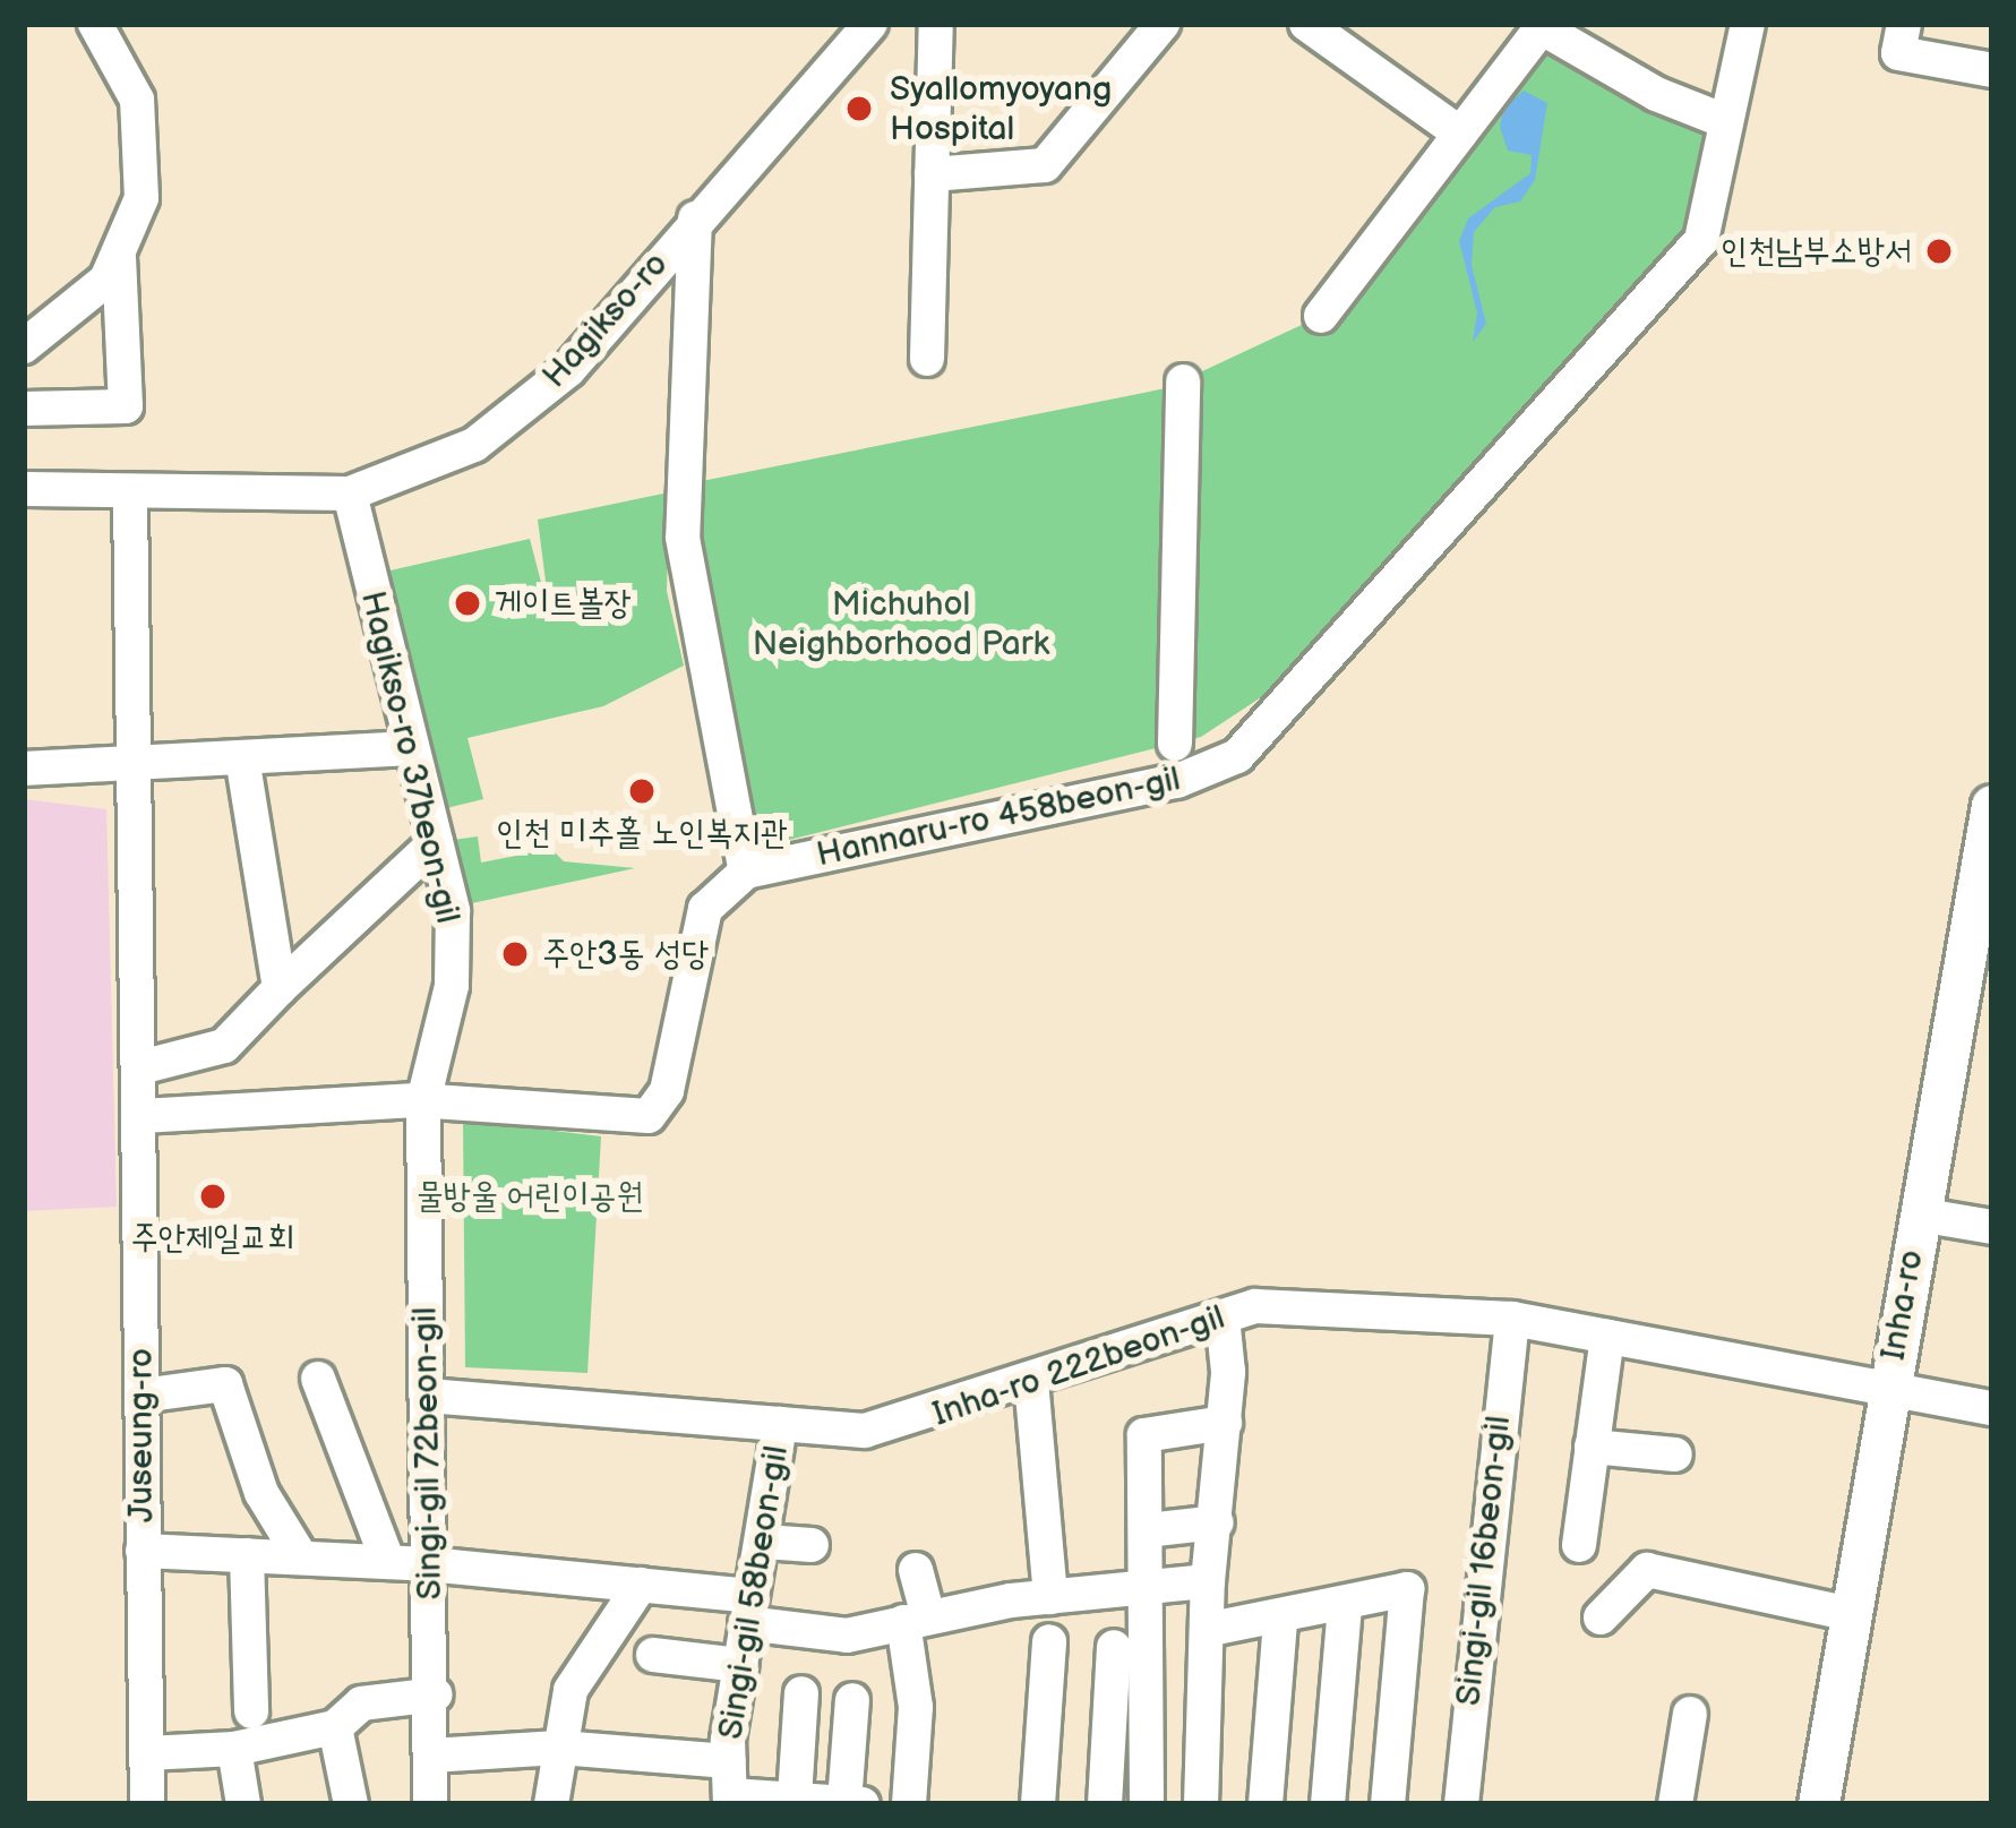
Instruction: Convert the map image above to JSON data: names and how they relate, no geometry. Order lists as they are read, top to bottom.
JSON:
{
  "streets": {
    "main road": ["Inha-ro"],
    "street": [
      "Hagikso-ro",
      "Hagikso-ro 37beon-gil",
      "Hannaru-ro 458beon-gil",
      "Inha-ro 222beon-gil",
      "Juseung-ro",
      "Singi-gil 72beon-gil",
      "Singi-gil 16beon-gil",
      "Singi-gil 58beon-gil"
    ]
  },
  "crossings": [
    ["Hagikso-ro", "Hagikso-ro 37beon-gil"],
    ["Hagikso-ro", "Juseung-ro"],
    ["Hagikso-ro 37beon-gil", "Singi-gil 72beon-gil"],
    ["Inha-ro", "Inha-ro 222beon-gil"],
    ["Inha-ro 222beon-gil", "Singi-gil 72beon-gil"],
    ["Inha-ro 222beon-gil", "Singi-gil 16beon-gil"],
    ["Inha-ro 222beon-gil", "Singi-gil 58beon-gil"],
    ["Singi-gil 72beon-gil", "Singi-gil 58beon-gil"]
  ],
  "parks": ["Michuhol Neighborhood Park", "물방울 어린이공원"],
  "places": [
    "Syallomyoyang Hospital",
    "인천남부소방서",
    "게이트볼장",
    "인천 미추홀 노인복지관",
    "주안3동 성당",
    "주안제일교회"
  ]
}
